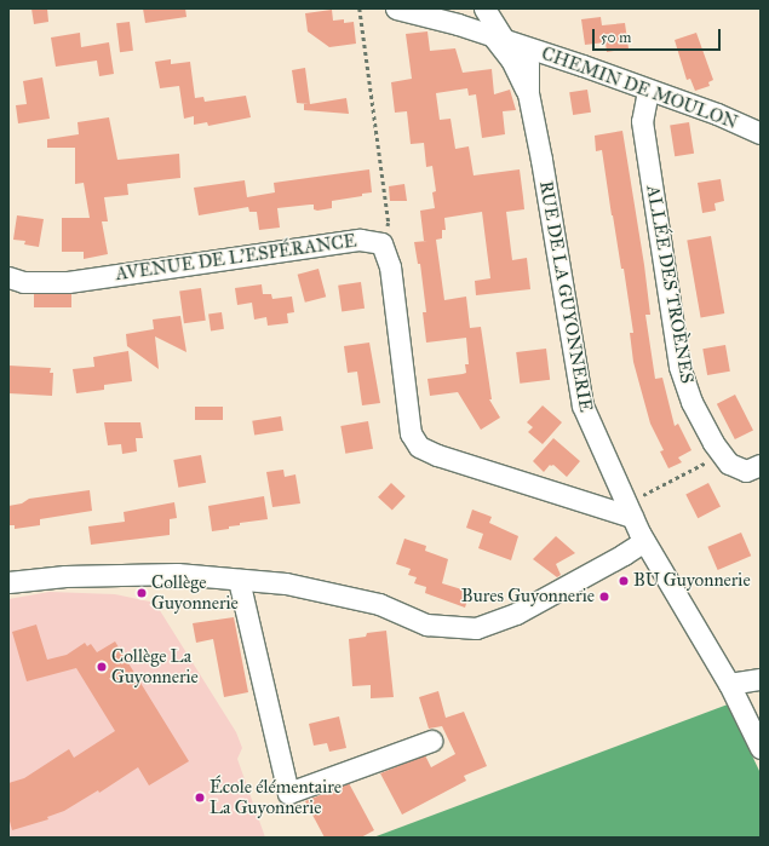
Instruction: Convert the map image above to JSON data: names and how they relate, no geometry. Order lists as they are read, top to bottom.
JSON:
{
  "streets": {
    "street": [
      "CHEMIN DE MOULON",
      "AVENUE DE L'ESPÉRANCE",
      "ALLÉE DES TROÈNES",
      "RUE DE LA GUYONNERIE"
    ]
  },
  "crossings": [
    ["CHEMIN DE MOULON", "ALLÉE DES TROÈNES"],
    ["CHEMIN DE MOULON", "RUE DE LA GUYONNERIE"],
    ["AVENUE DE L'ESPÉRANCE", "RUE DE LA GUYONNERIE"]
  ],
  "places": [
    "BU Guyonnerie",
    "Collège Guyonnerie",
    "Bures Guyonnerie",
    "Collège La Guyonnerie",
    "École élémentaire La Guyonnerie"
  ],
  "scale_bar": "50 m"
}
